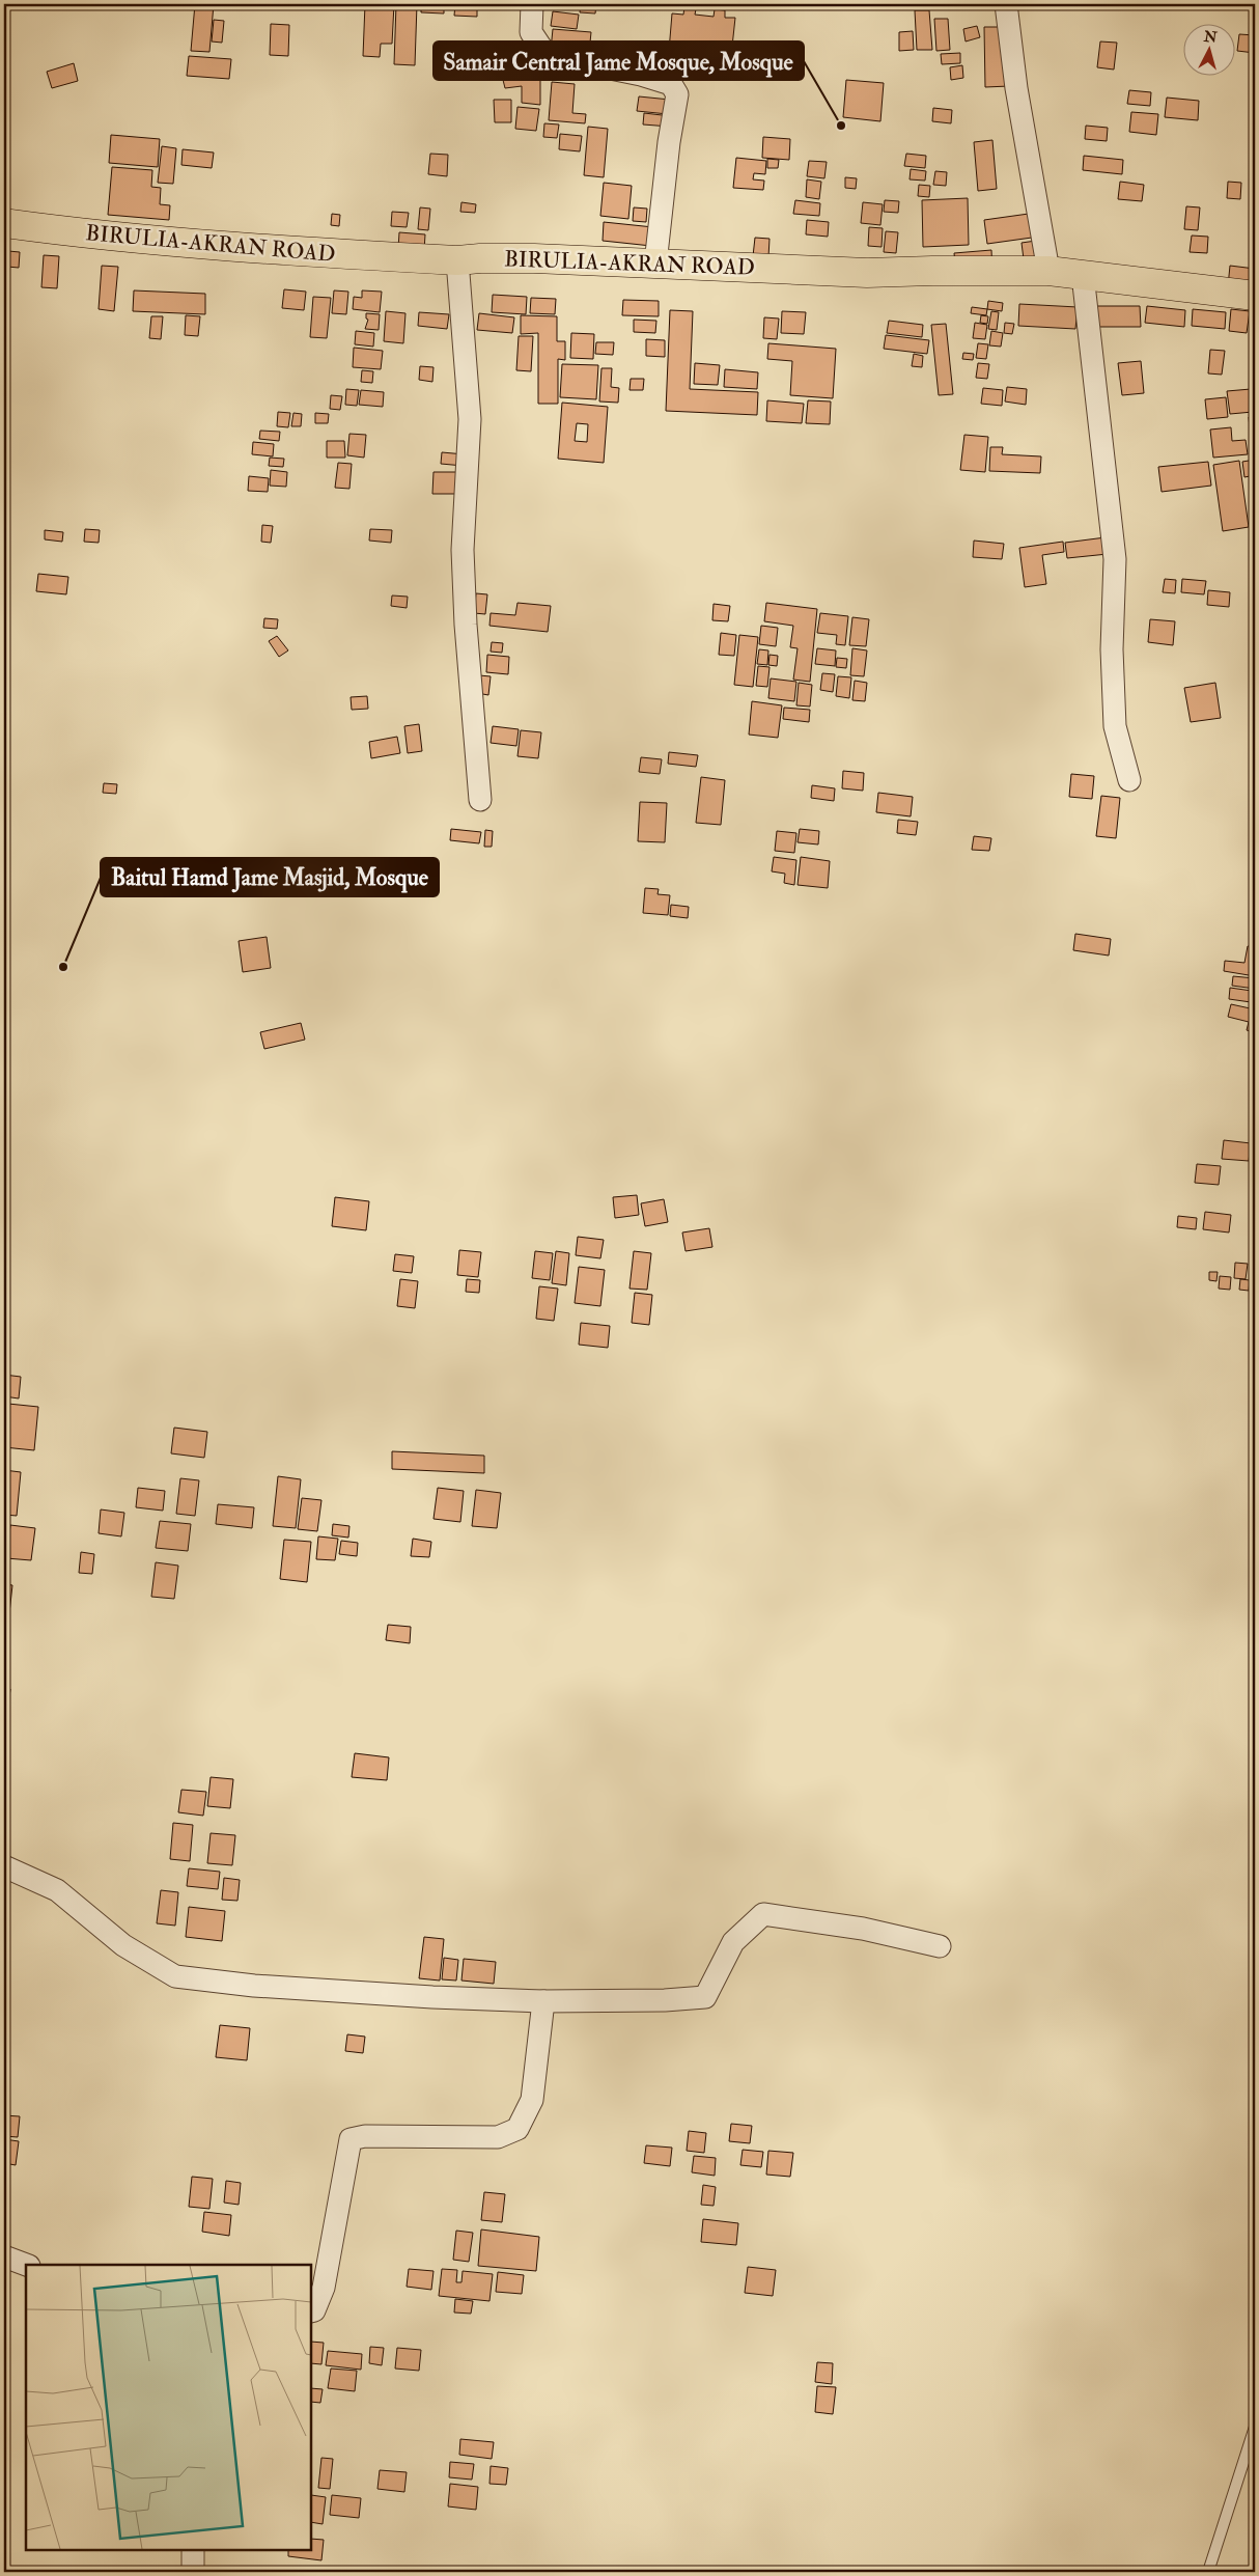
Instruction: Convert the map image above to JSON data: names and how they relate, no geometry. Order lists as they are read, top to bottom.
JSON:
{
  "streets": {
    "highway": ["BIRULIA-AKRAN ROAD"]
  },
  "places": ["Samair Central Jame Mosque, Mosque", "Baitul Hamd Jame Masjid, Mosque"],
  "north": "top"
}
